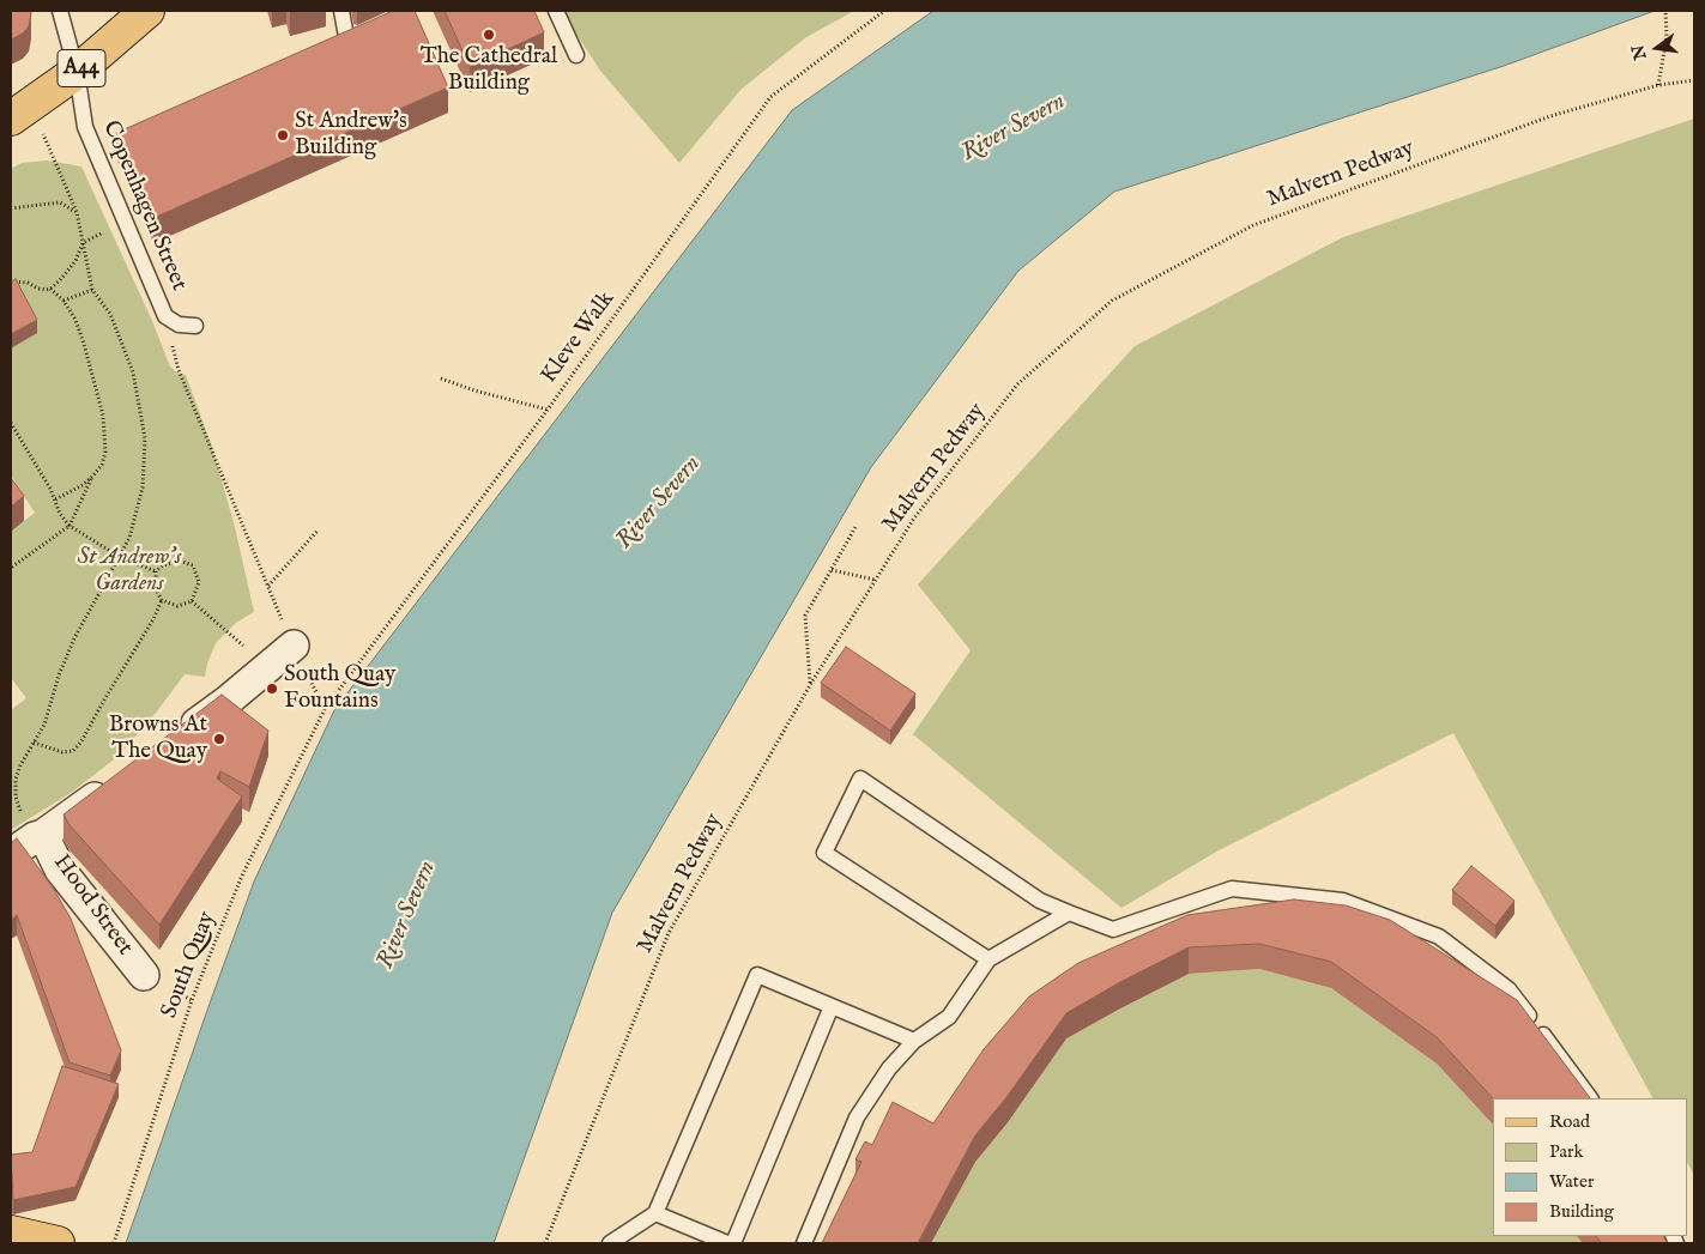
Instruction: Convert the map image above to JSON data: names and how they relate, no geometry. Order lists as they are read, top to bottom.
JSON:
{
  "streets": {
    "main road": ["A44"],
    "street": ["Hood Street"],
    "lane": ["Copenhagen Street"],
    "path": ["Malvern Pedway", "Kleve Walk", "South Quay"]
  },
  "crossings": [
    ["A44", "Copenhagen Street"],
    ["Kleve Walk", "South Quay"]
  ],
  "water": ["River Severn"],
  "parks": ["St Andrew's Gardens"],
  "places": [
    "The Cathedral Building",
    "St Andrew's Building",
    "South Quay Fountains",
    "Browns At The Quay"
  ],
  "legend": [
    "Road",
    "Park",
    "Water",
    "Building"
  ],
  "north": "left"
}
